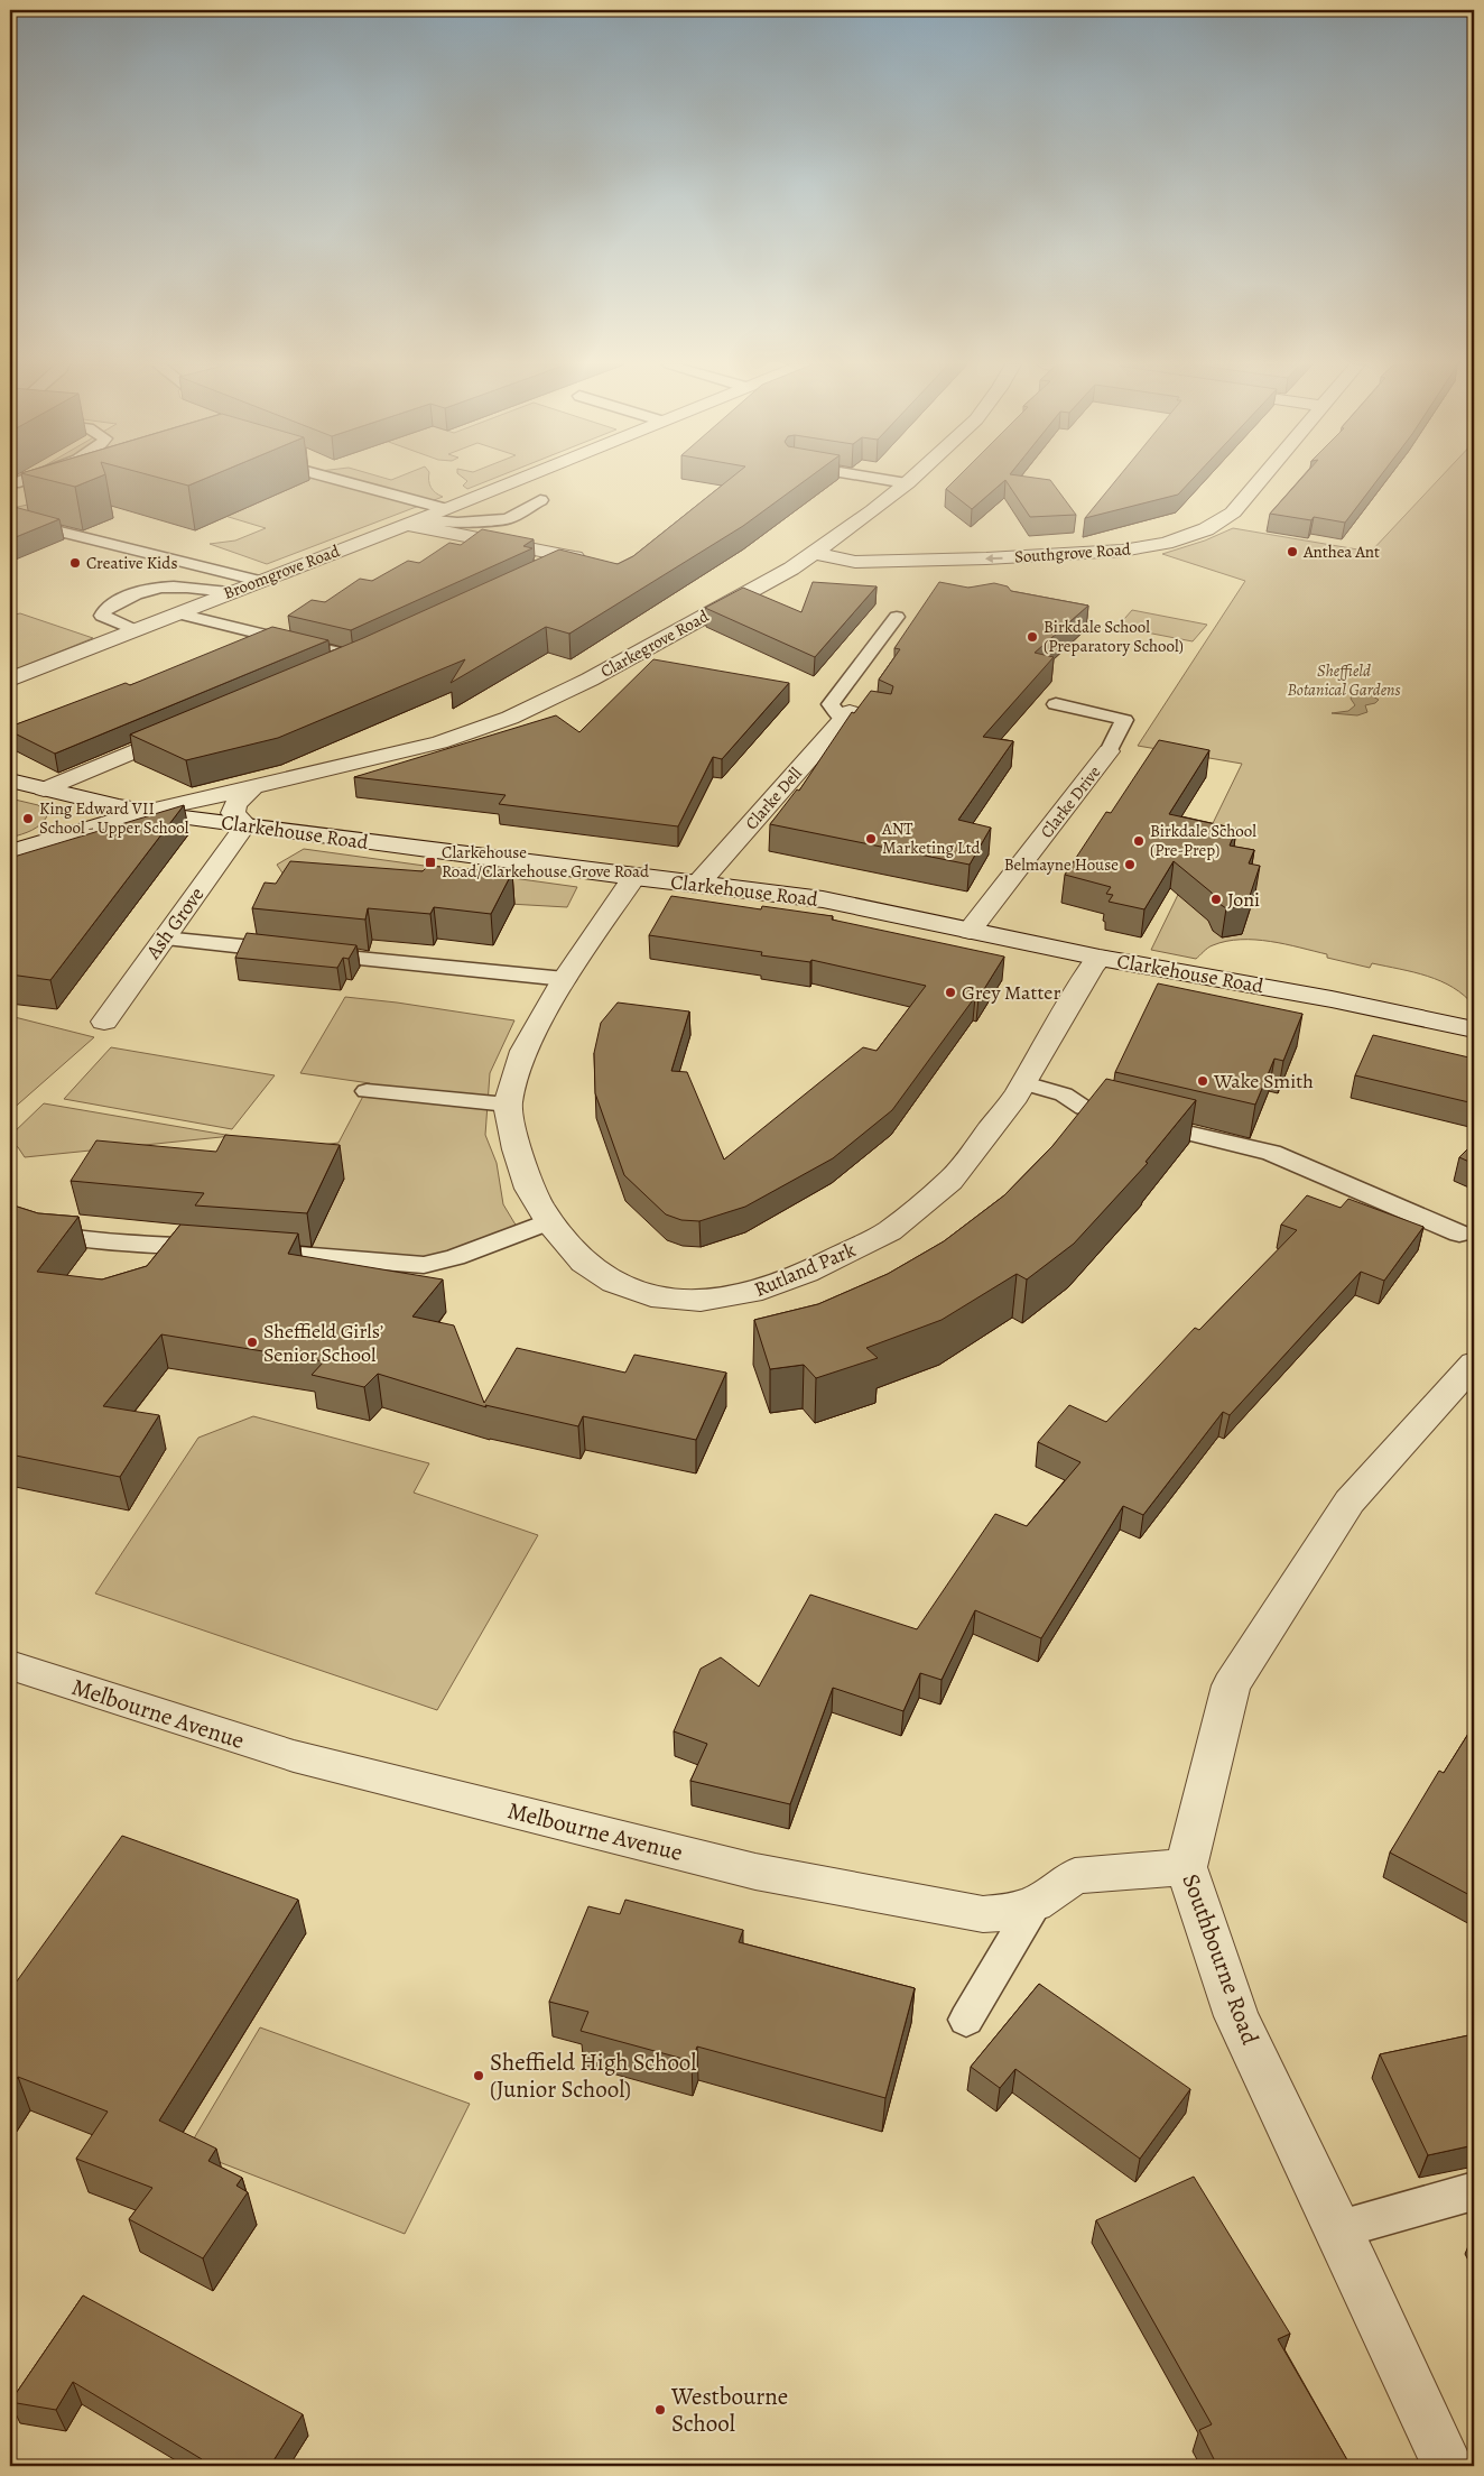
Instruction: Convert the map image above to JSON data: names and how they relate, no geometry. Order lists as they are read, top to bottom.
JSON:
{
  "streets": {
    "street": [
      "Southgrove Road",
      "Broomgrove Road",
      "Clarkegrove Road",
      "Clarke Dell",
      "Clarke Drive",
      "Clarkehouse Road",
      "Ash Grove",
      "Rutland Park",
      "Melbourne Avenue",
      "Southbourne Road"
    ]
  },
  "crossings": [
    ["Southgrove Road", "Clarkegrove Road"],
    ["Clarkegrove Road", "Clarkehouse Road"],
    ["Clarke Dell", "Clarkehouse Road"],
    ["Clarke Drive", "Clarkehouse Road"],
    ["Clarkehouse Road", "Ash Grove"],
    ["Clarkehouse Road", "Rutland Park"],
    ["Melbourne Avenue", "Southbourne Road"]
  ],
  "one_way": ["Southgrove Road"],
  "parks": ["Sheffield Botanical Gardens"],
  "places": {
    "other": [
      "Anthea Ant",
      "Creative Kids",
      "Birkdale School (Preparatory School)",
      "King Edward VII School - Upper School",
      "ANT Marketing Ltd",
      "Birkdale School (Pre-Prep)",
      "Belmayne House",
      "Joni",
      "Grey Matter",
      "Wake Smith",
      "Sheffield Girls’ Senior School",
      "Sheffield High School (Junior School)",
      "Westbourne School"
    ],
    "transit": ["Clarkehouse Road/Clarkehouse Grove Road"]
  }
}
